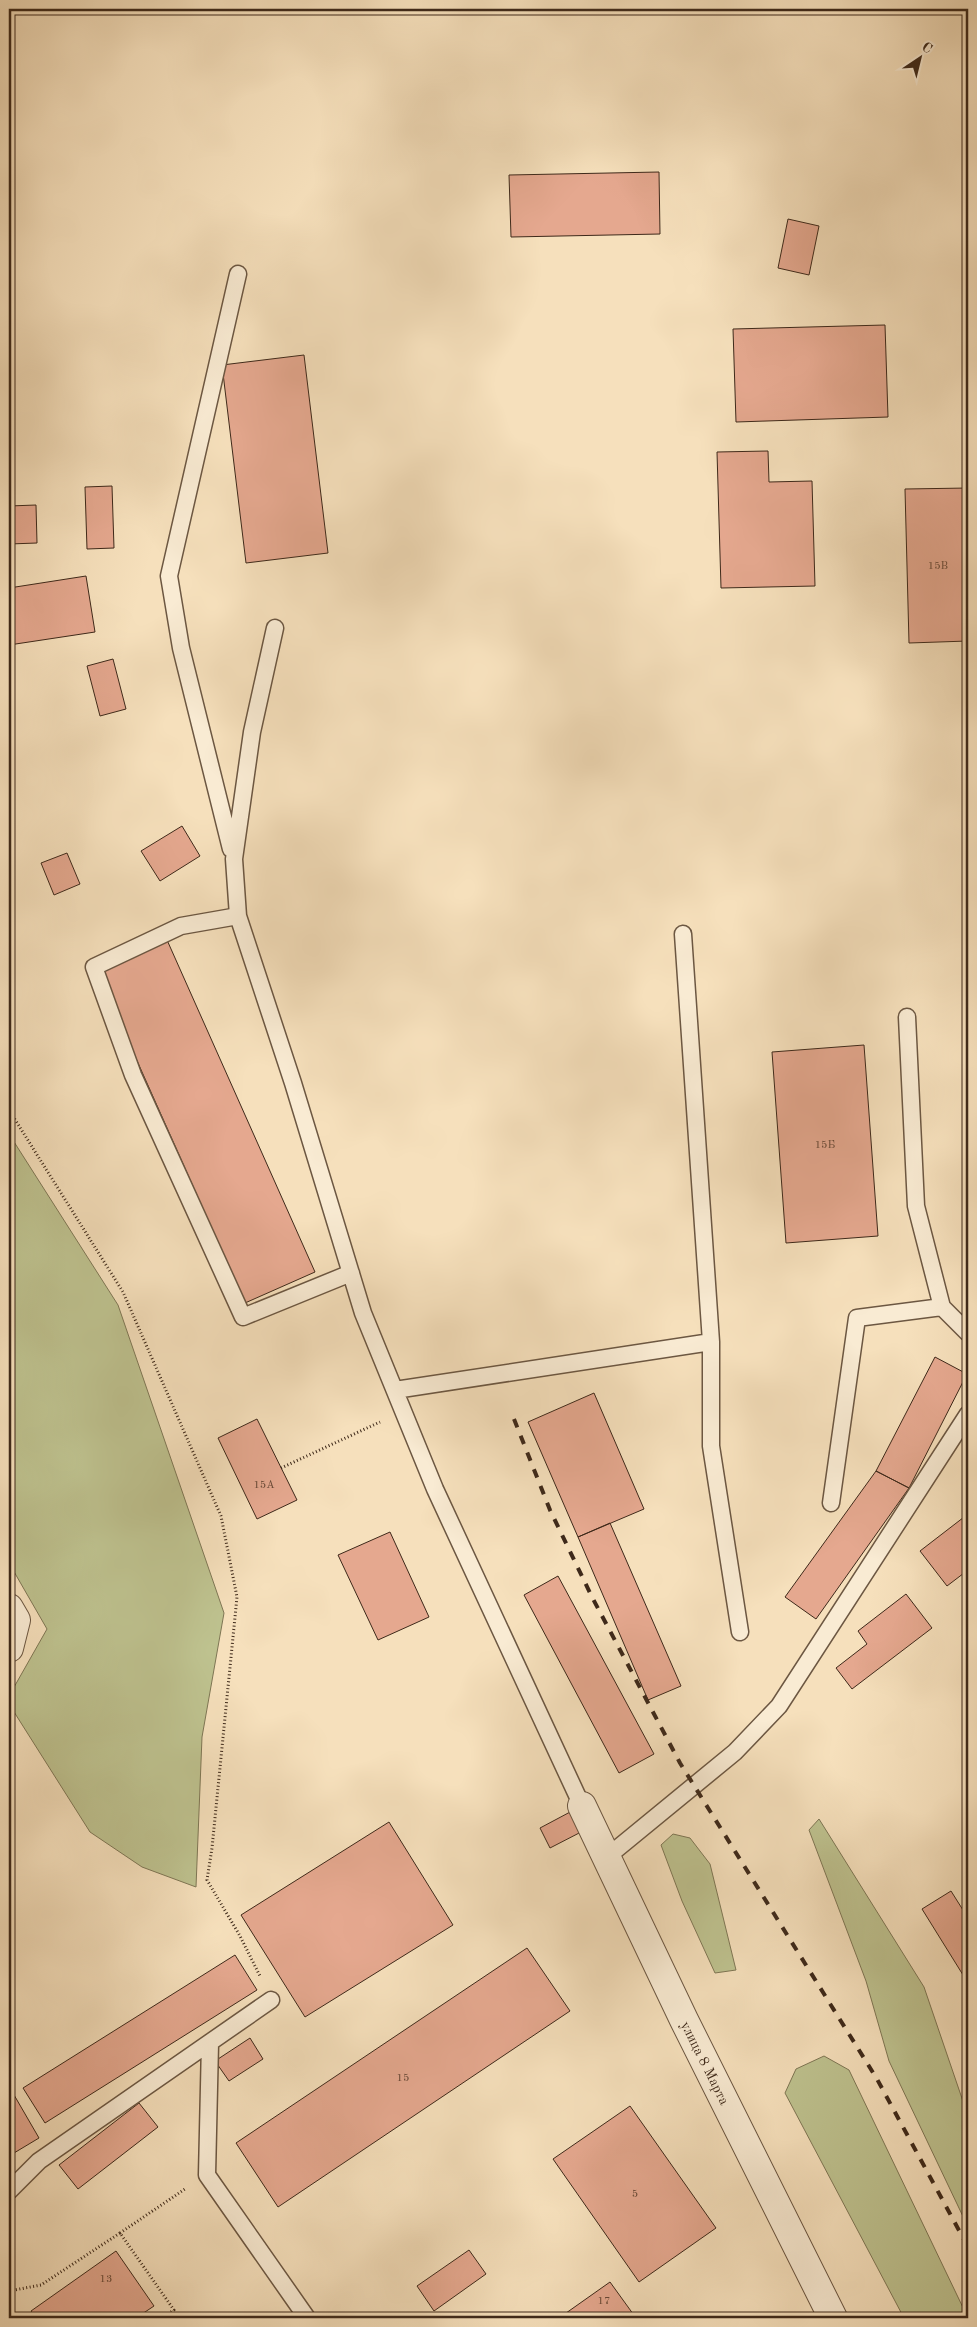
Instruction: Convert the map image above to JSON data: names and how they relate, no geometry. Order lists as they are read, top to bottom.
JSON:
{
  "streets": {
    "street": ["улица 8 Марта"]
  },
  "house_numbers": [
    "15В",
    "15Б",
    "15А",
    "15",
    "5",
    "13",
    "17"
  ],
  "north": "top right"
}
